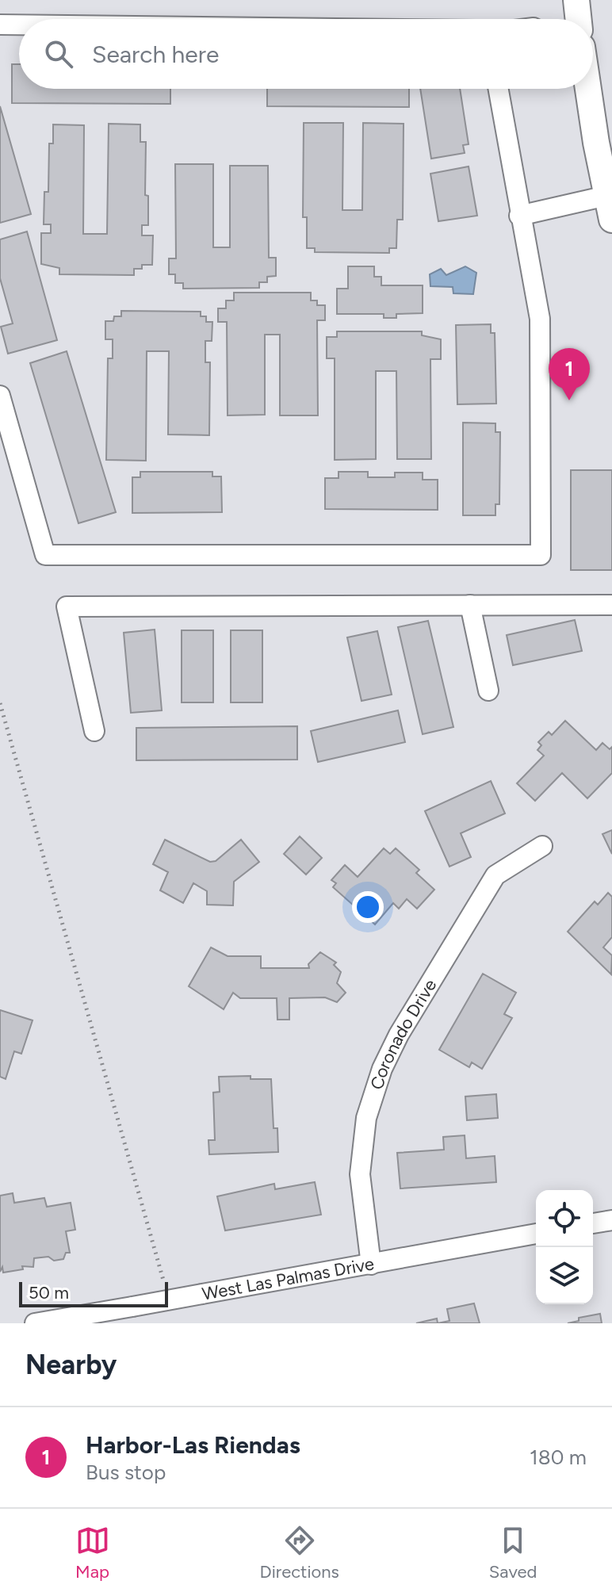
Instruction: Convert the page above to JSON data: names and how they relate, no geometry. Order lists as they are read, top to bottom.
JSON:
{
  "streets": {
    "street": ["Coronado Drive", "West Las Palmas Drive"]
  },
  "crossings": [
    ["Coronado Drive", "West Las Palmas Drive"]
  ],
  "scale_bar": "50 m",
  "page": {
    "search": "Search here",
    "pins": "1",
    "scale": "50 m",
    "heading": "Nearby",
    "list": [
      {
        "mark": "1",
        "name": "Harbor-Las Riendas",
        "note": "Bus stop",
        "value": "180 m"
      }
    ],
    "nav": ["Map", "Directions", "Saved"]
  }
}
